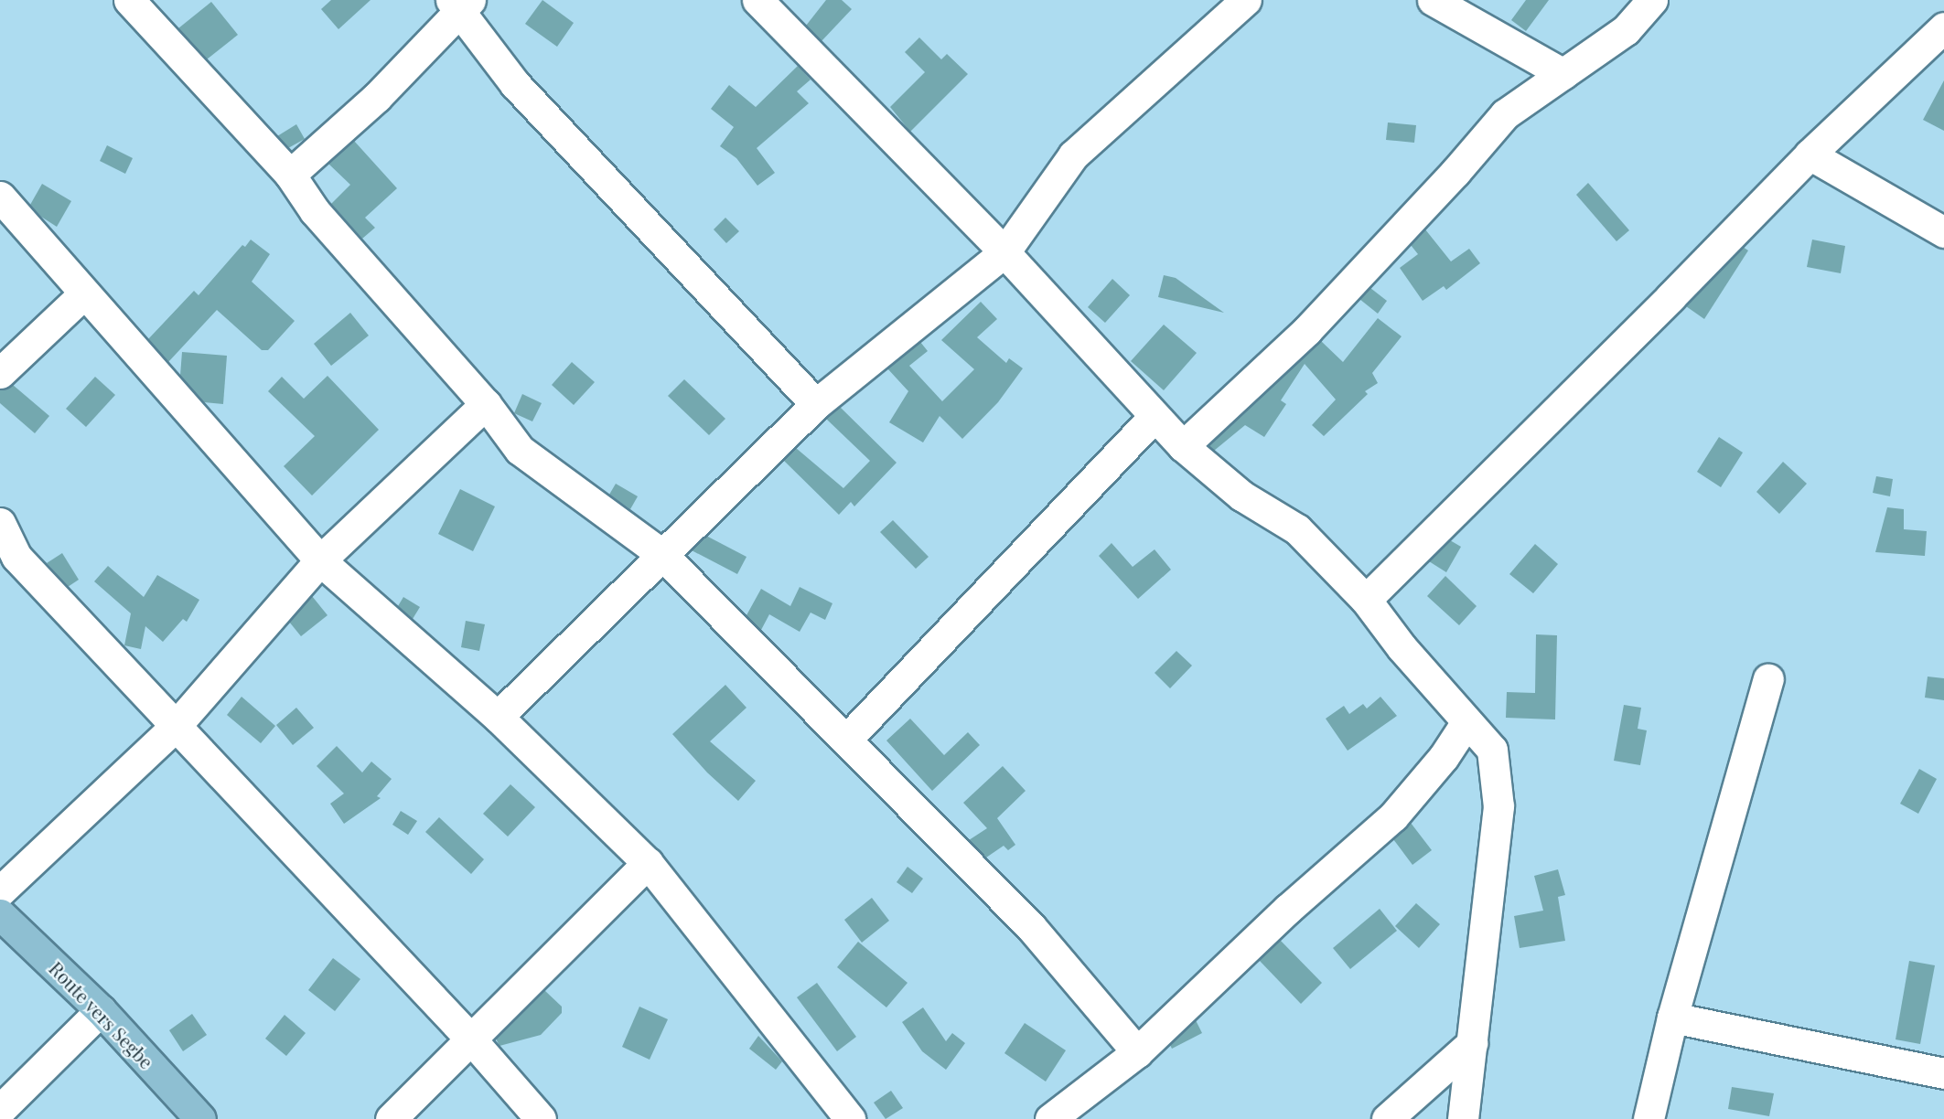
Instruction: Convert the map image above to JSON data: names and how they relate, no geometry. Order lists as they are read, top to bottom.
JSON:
{
  "streets": {
    "main road": ["Route vers Segbe"]
  }
}
